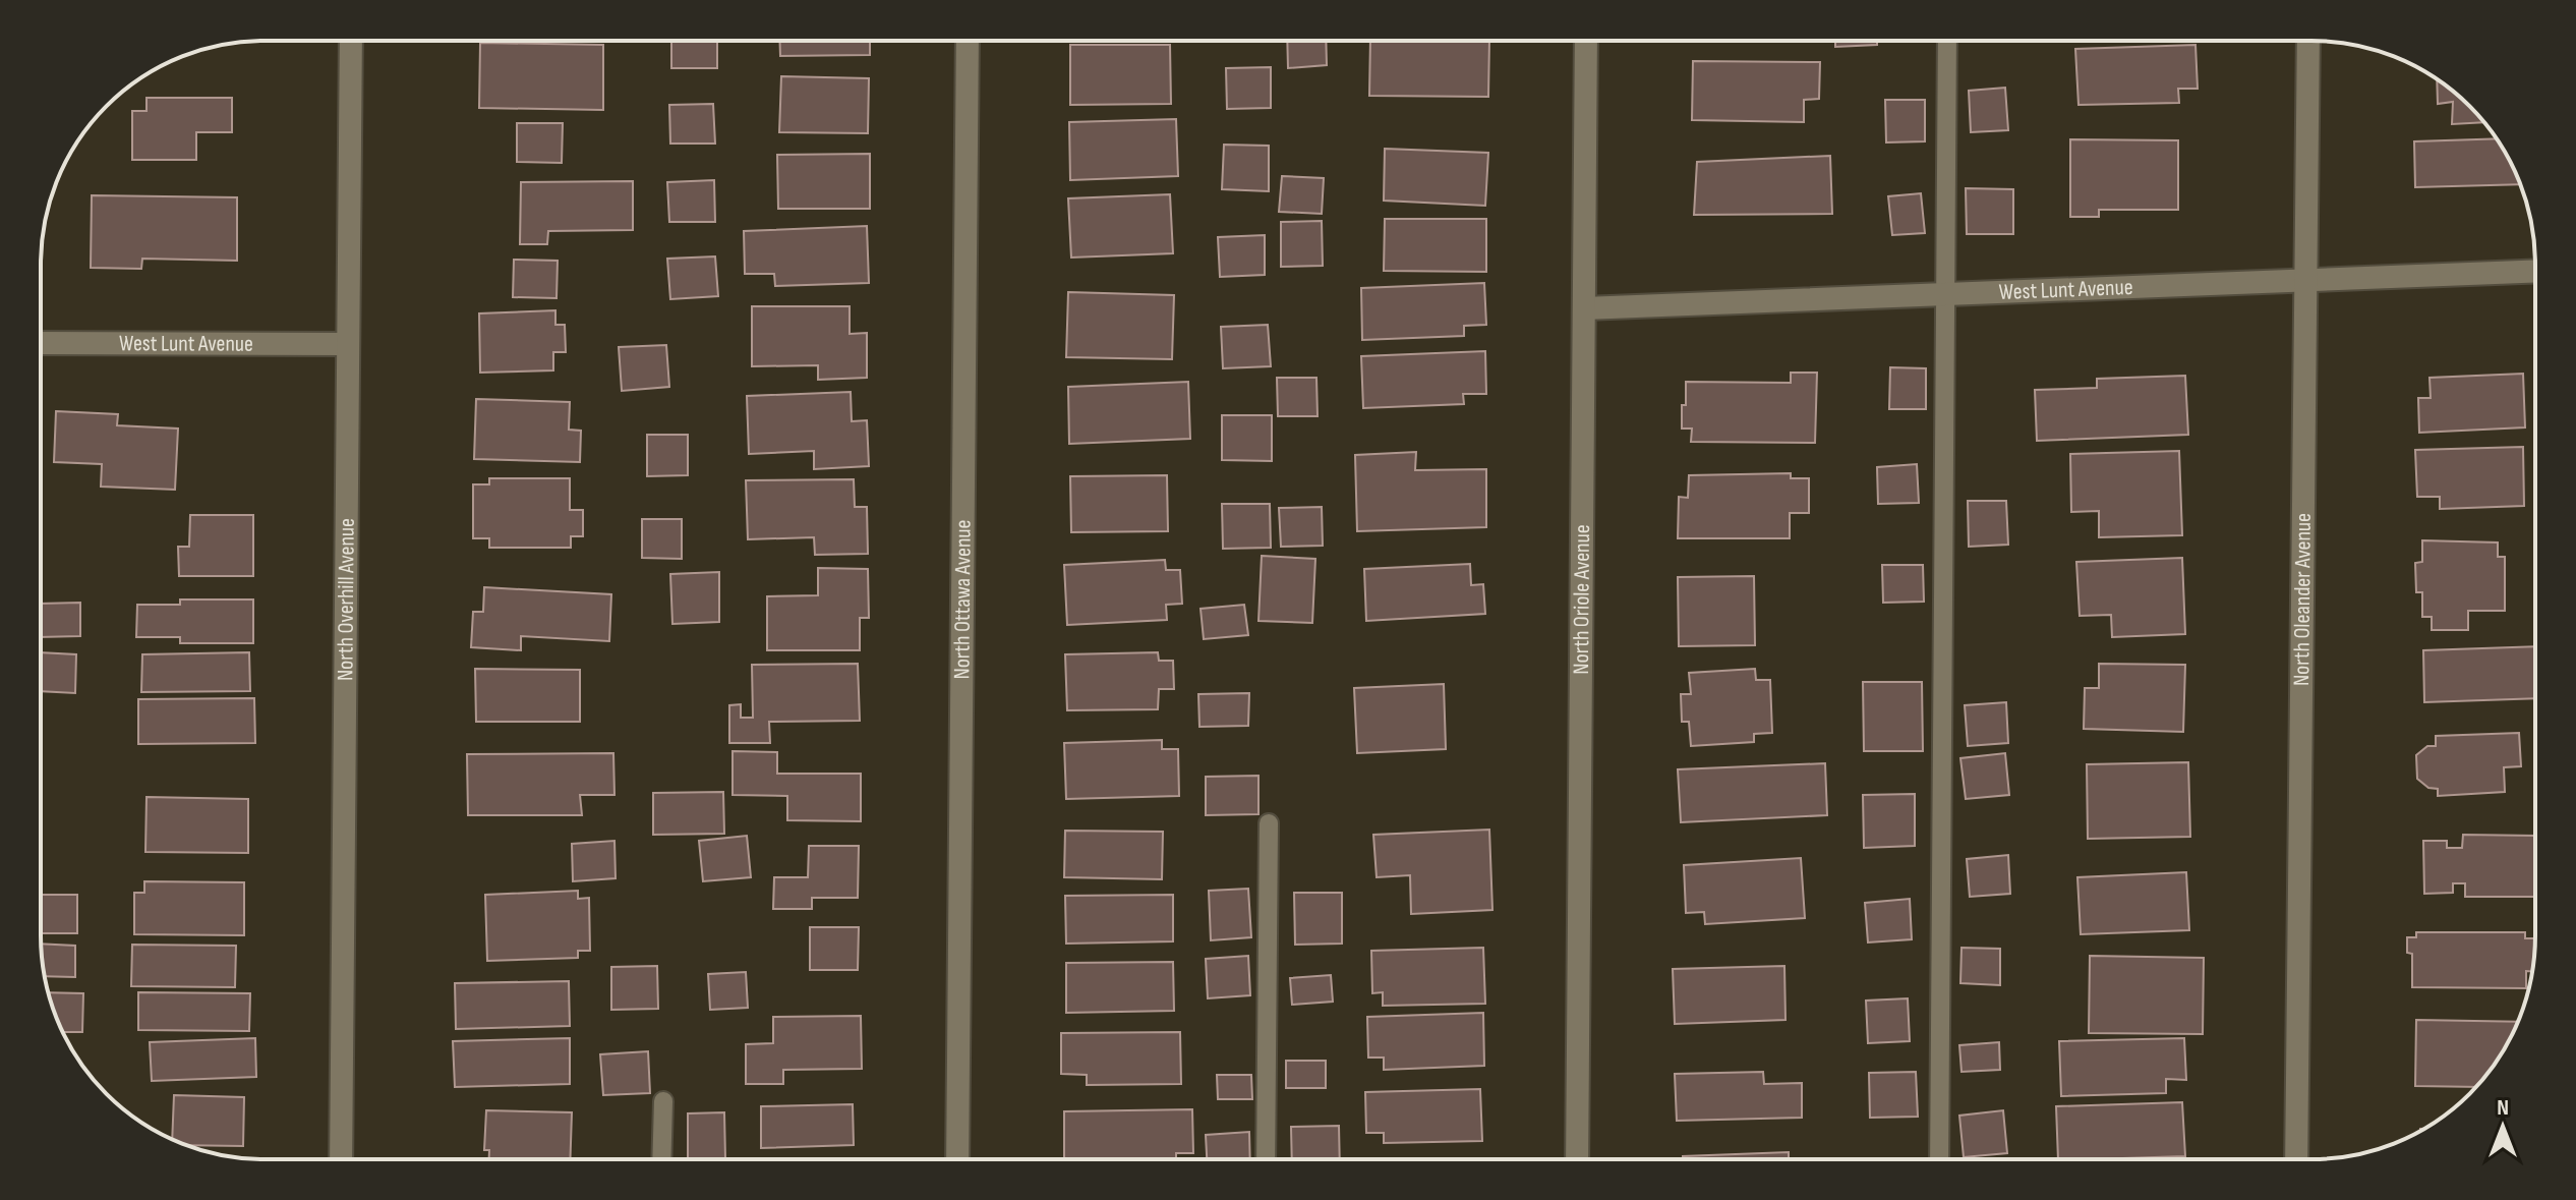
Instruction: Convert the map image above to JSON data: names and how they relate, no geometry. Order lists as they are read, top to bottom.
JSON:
{
  "streets": {
    "street": [
      "West Lunt Avenue",
      "North Overhill Avenue",
      "North Ottawa Avenue",
      "North Oriole Avenue",
      "North Oleander Avenue"
    ]
  },
  "crossings": [
    ["West Lunt Avenue", "North Overhill Avenue"],
    ["West Lunt Avenue", "North Oriole Avenue"],
    ["West Lunt Avenue", "North Oleander Avenue"]
  ],
  "north": "top"
}
